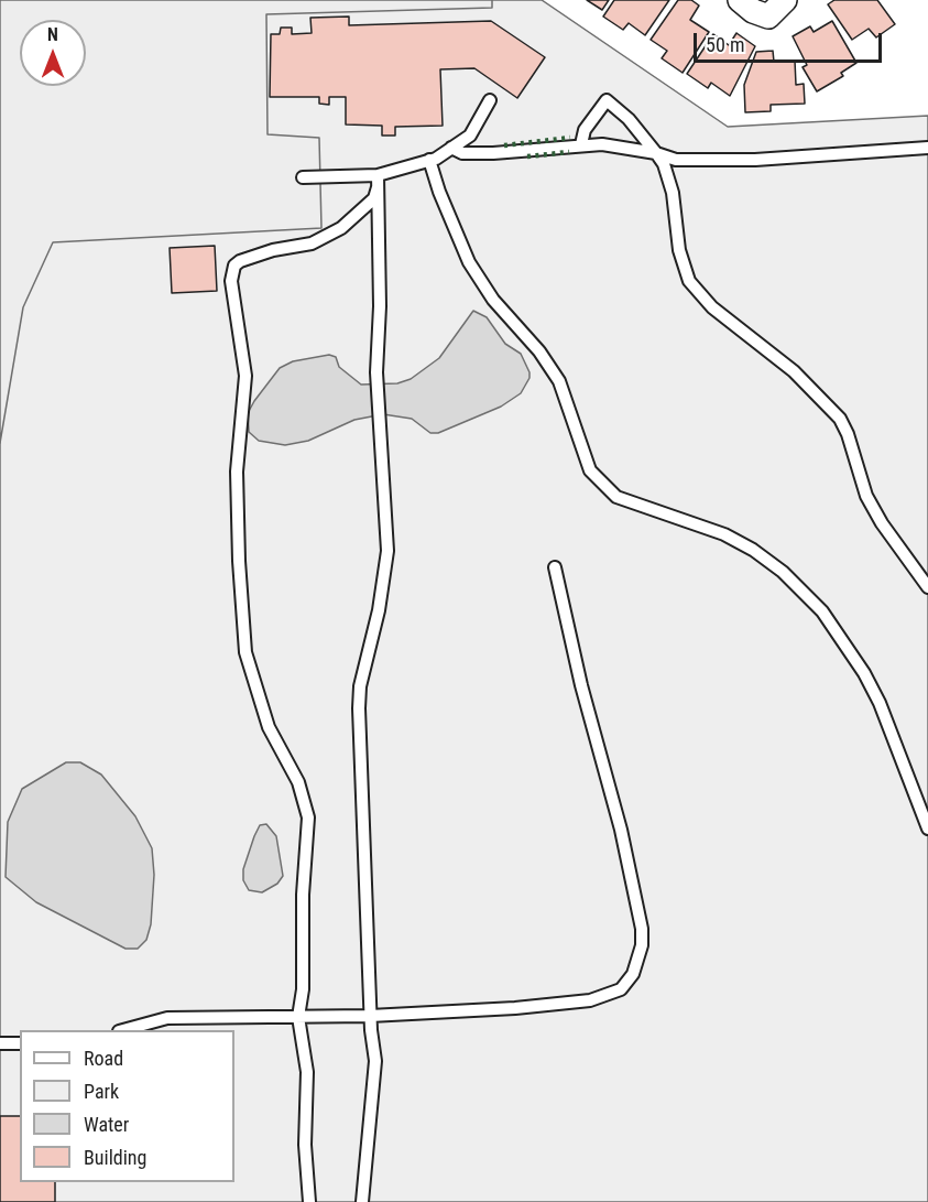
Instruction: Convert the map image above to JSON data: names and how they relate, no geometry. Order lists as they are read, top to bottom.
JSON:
{
  "legend": [
    "Road",
    "Park",
    "Water",
    "Building"
  ],
  "scale_bar": "50 m",
  "north": "top"
}
